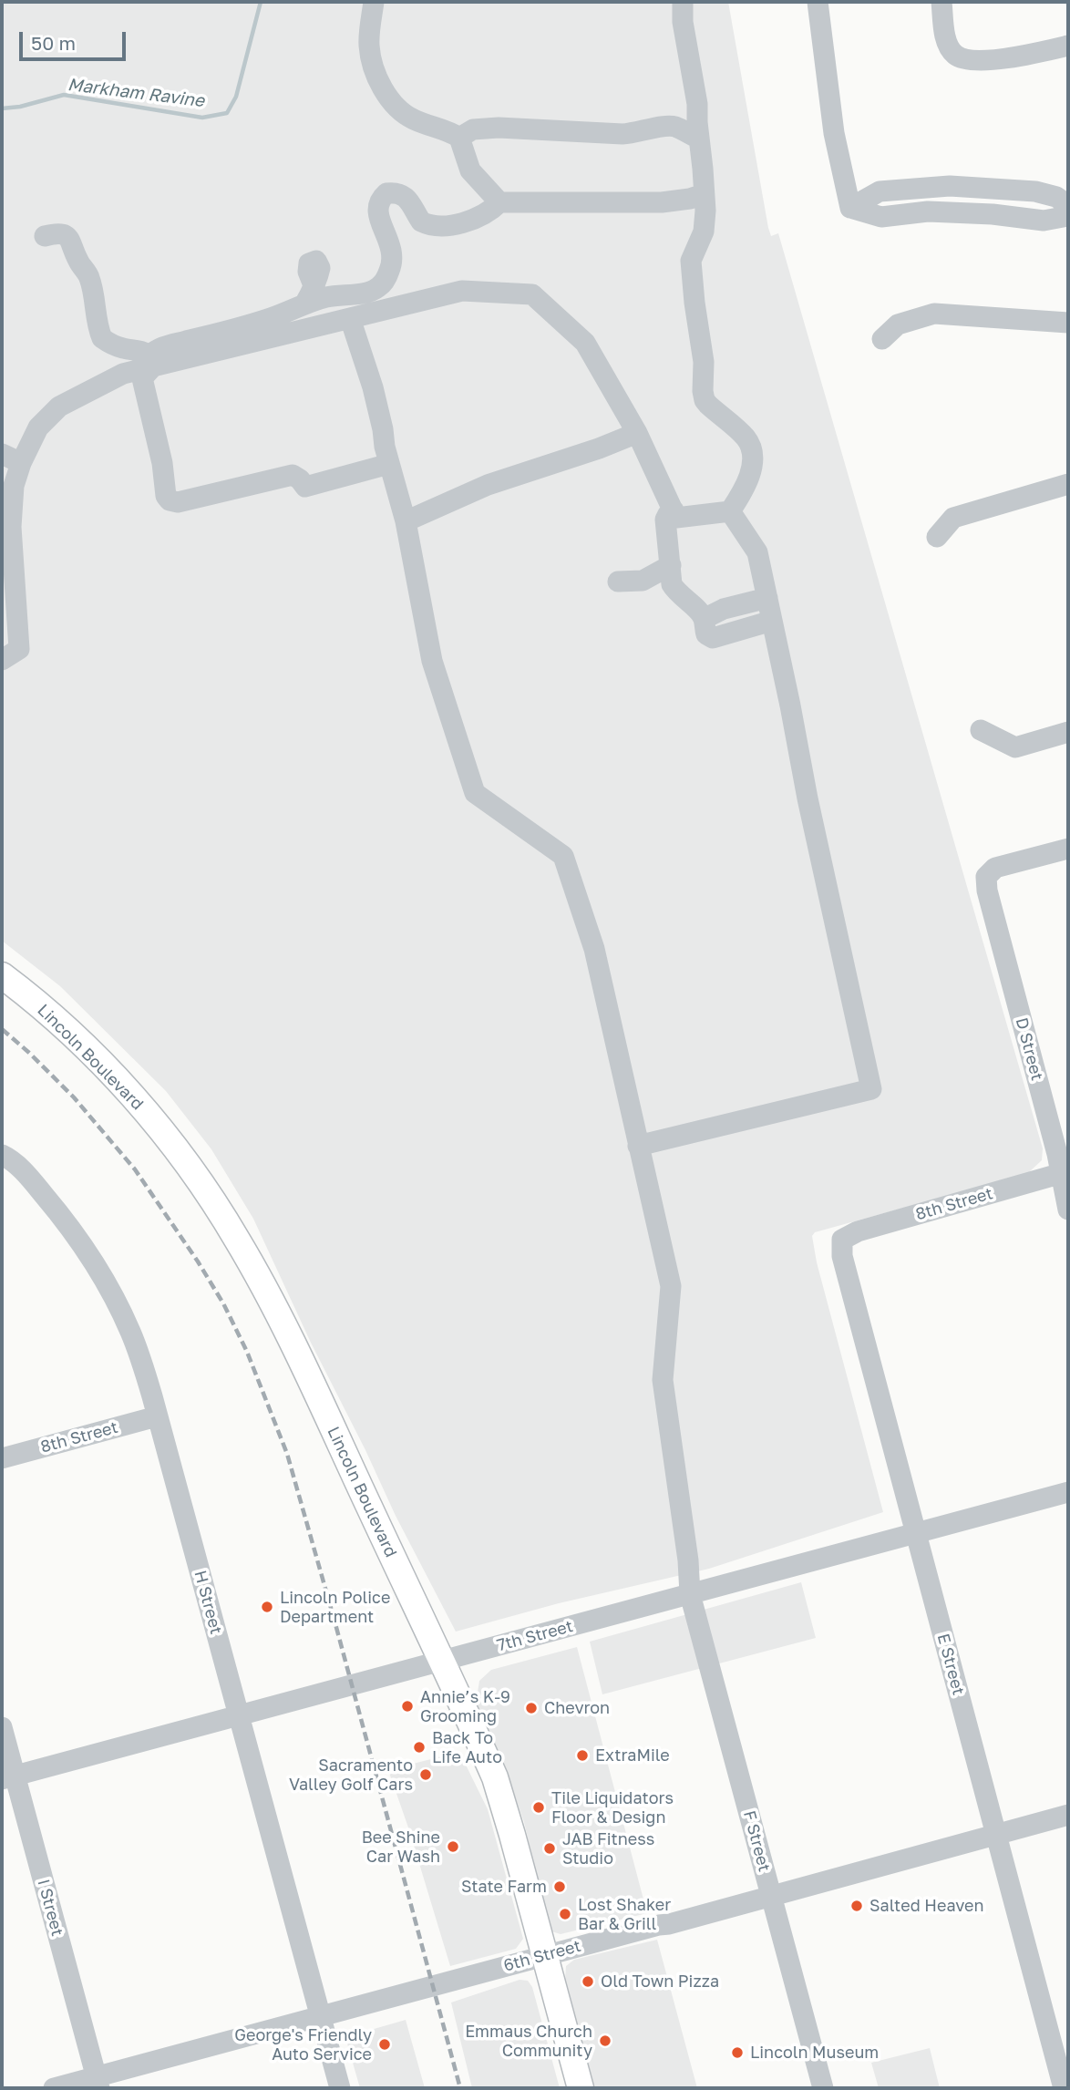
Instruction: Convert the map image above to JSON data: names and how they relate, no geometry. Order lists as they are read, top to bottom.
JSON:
{
  "streets": {
    "main road": ["Lincoln Boulevard"],
    "street": [
      "D Street",
      "8th Street",
      "H Street",
      "7th Street",
      "E Street",
      "F Street",
      "I Street",
      "6th Street"
    ]
  },
  "crossings": [
    ["D Street", "8th Street"],
    ["Lincoln Boulevard", "7th Street"],
    ["Lincoln Boulevard", "6th Street"],
    ["8th Street", "H Street"],
    ["8th Street", "E Street"],
    ["H Street", "7th Street"],
    ["H Street", "6th Street"],
    ["7th Street", "E Street"],
    ["7th Street", "F Street"],
    ["7th Street", "I Street"],
    ["E Street", "6th Street"],
    ["F Street", "6th Street"],
    ["I Street", "6th Street"]
  ],
  "water": ["Markham Ravine"],
  "places": [
    "Lincoln Police Department",
    "Annie’s K-9 Grooming",
    "Chevron",
    "Back To Life Auto",
    "ExtraMile",
    "Sacramento Valley Golf Cars",
    "Tile Liquidators Floor & Design",
    "Bee Shine Car Wash",
    "JAB Fitness Studio",
    "State Farm",
    "Salted Heaven",
    "Lost Shaker Bar & Grill",
    "Old Town Pizza",
    "Emmaus Church Community",
    "George's Friendly Auto Service",
    "Lincoln Museum"
  ],
  "scale_bar": "50 m"
}
